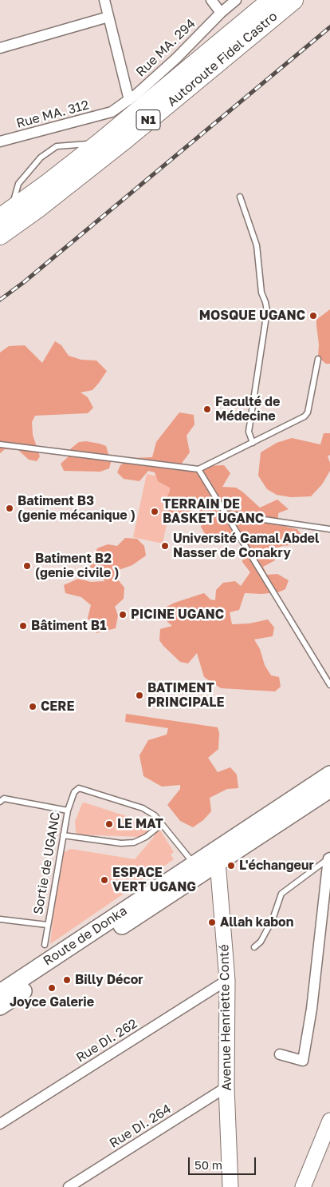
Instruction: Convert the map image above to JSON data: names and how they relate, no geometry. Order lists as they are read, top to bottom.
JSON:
{
  "streets": {
    "highway": ["Autoroute Fidel Castro", "N1"],
    "main road": ["Route de Donka", "Avenue Henriette Conté"],
    "street": [
      "Rue MA. 294",
      "Rue MA. 312",
      "Rue DI. 262",
      "Rue DI. 264"
    ],
    "lane": ["Sortie de UGANC"]
  },
  "crossings": [
    ["Rue MA. 294", "Rue MA. 312"],
    ["Route de Donka", "Avenue Henriette Conté"],
    ["Avenue Henriette Conté", "Rue DI. 262"],
    ["Avenue Henriette Conté", "Rue DI. 264"]
  ],
  "places": [
    "MOSQUE UGANC",
    "Faculté de Médecine",
    "Batiment B3 (genie mécanique )",
    "TERRAIN DE BASKET UGANC",
    "Université Gamal Abdel Nasser de Conakry",
    "Batiment B2 (genie civile )",
    "PICINE UGANC",
    "Bâtiment B1",
    "BATIMENT PRINCIPALE",
    "CERE",
    "LE MAT",
    "L'échangeur",
    "ESPACE VERT UGANG",
    "Allah kabon",
    "Billy Décor",
    "Joyce Galerie"
  ],
  "scale_bar": "50 m"
}
